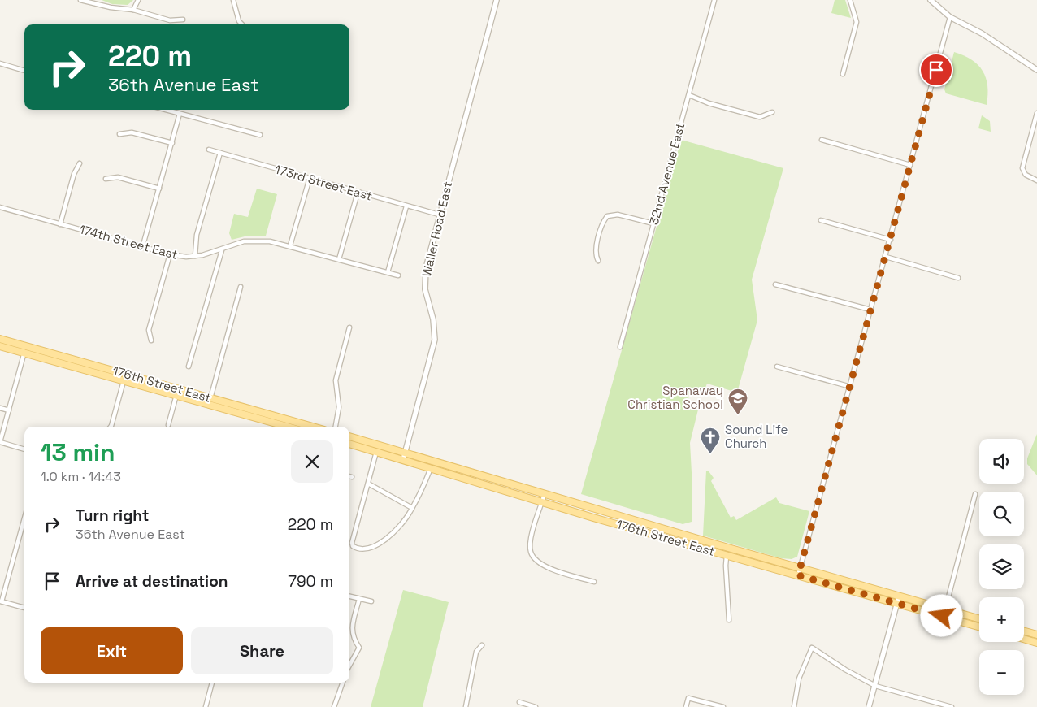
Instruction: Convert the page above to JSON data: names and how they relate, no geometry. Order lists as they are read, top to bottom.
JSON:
{
  "streets": {
    "main road": ["176th Street East"],
    "street": [
      "32nd Avenue East",
      "173rd Street East",
      "Waller Road East",
      "174th Street East"
    ]
  },
  "crossings": [
    ["173rd Street East", "Waller Road East"],
    ["Waller Road East", "176th Street East"]
  ],
  "places": {
    "school or university": ["Spanaway Christian School"],
    "church": ["Sound Life Church"]
  },
  "page": {
    "turn": ["220 m", "36th Avenue East"],
    "heading": ["13 min", "1.0 km · 14:43"],
    "map_buttons": ["+", "−"],
    "list": [
      {
        "name": "Turn right",
        "note": "36th Avenue East",
        "value": "220 m"
      },
      {
        "name": "Arrive at destination",
        "value": "790 m"
      }
    ],
    "buttons": ["Exit", "Share"]
  }
}
